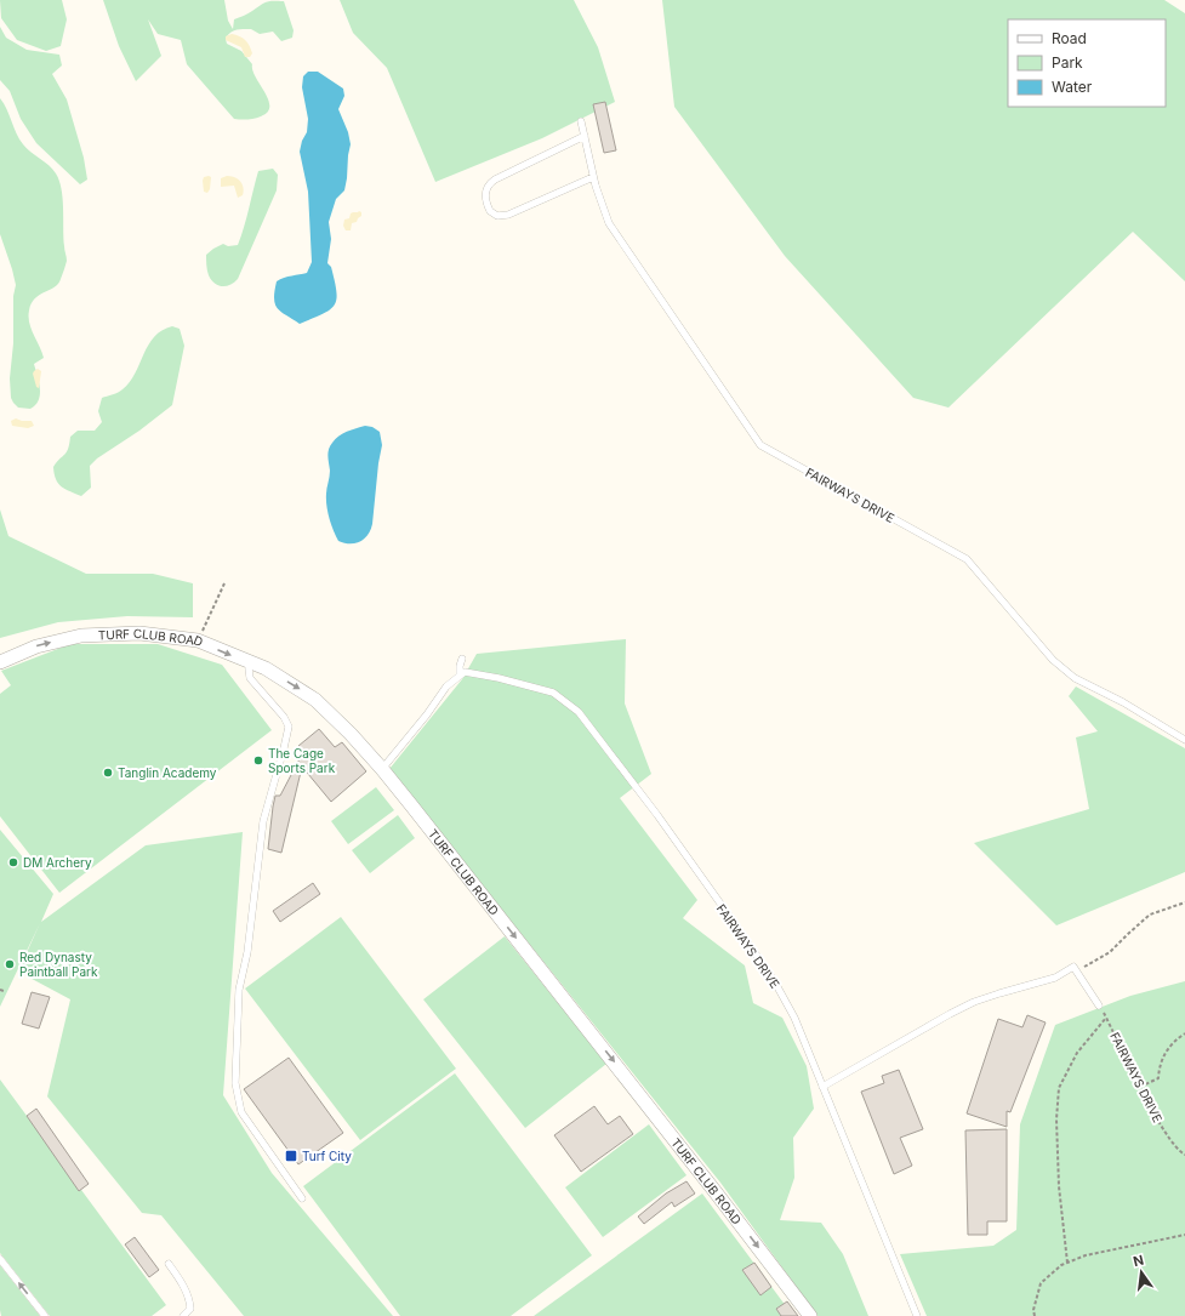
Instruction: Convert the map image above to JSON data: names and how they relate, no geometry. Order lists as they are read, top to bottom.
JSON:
{
  "streets": {
    "street": ["TURF CLUB ROAD"],
    "lane": ["FAIRWAYS DRIVE"]
  },
  "one_way": ["TURF CLUB ROAD"],
  "places": {
    "other": [
      "The Cage Sports Park",
      "Tanglin Academy",
      "DM Archery",
      "Red Dynasty Paintball Park"
    ],
    "transit": ["Turf City"]
  },
  "legend": ["Road", "Park", "Water"],
  "north": "top"
}
